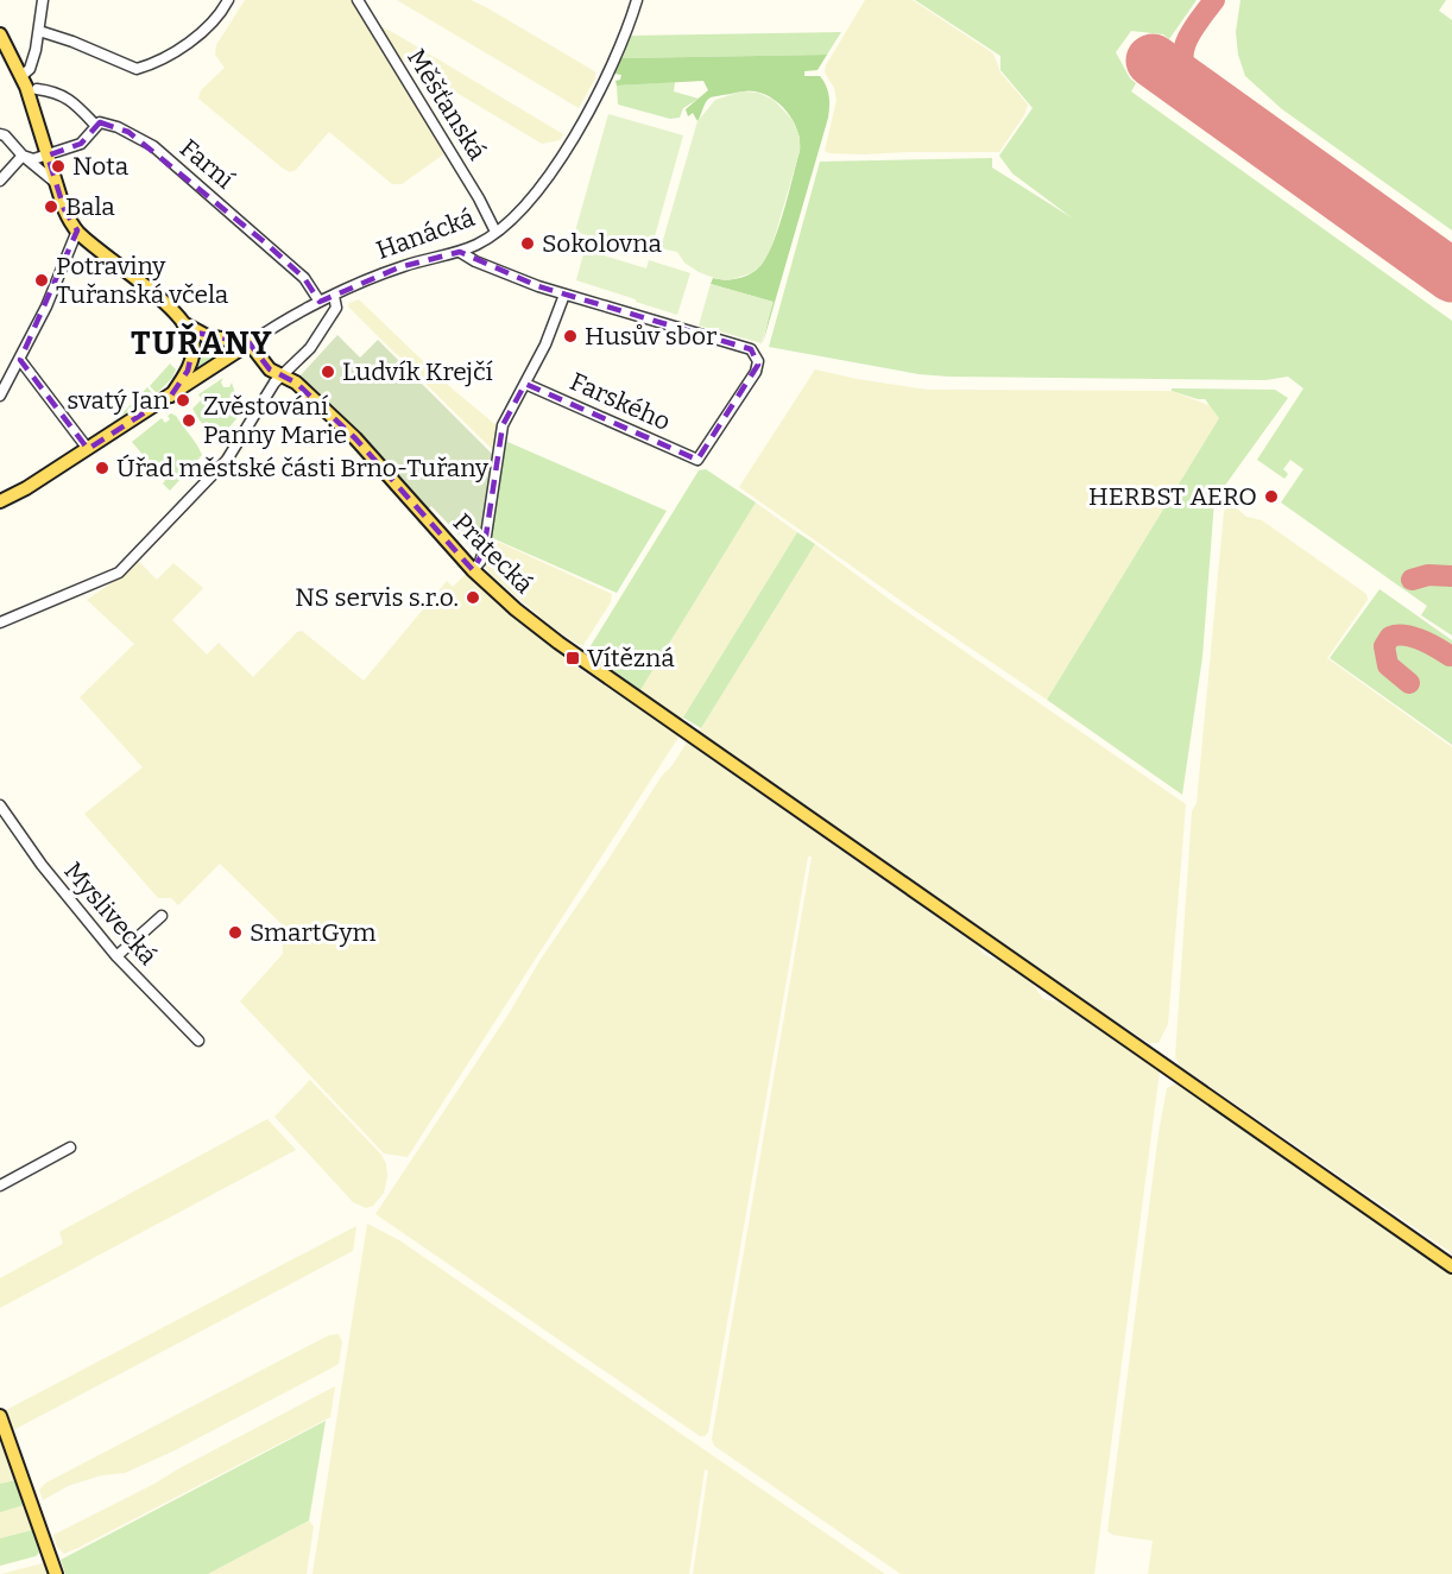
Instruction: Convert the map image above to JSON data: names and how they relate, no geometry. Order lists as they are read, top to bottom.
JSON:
{
  "streets": {
    "main road": ["Hanácká", "Pratecká"],
    "street": [
      "Měšťanská",
      "Farní",
      "Farského",
      "Myslivecká"
    ]
  },
  "crossings": [
    ["Měšťanská", "Hanácká"],
    ["Farní", "Hanácká"],
    ["Hanácká", "Pratecká"]
  ],
  "districts": ["TUŘANY"],
  "places": {
    "other": [
      "Nota",
      "Bala",
      "Sokolovna",
      "Potraviny Tuřanská včela",
      "Husův sbor",
      "Ludvík Krejčí",
      "svatý Jan",
      "Zvěstování Panny Marie",
      "Úřad městské části Brno-Tuřany",
      "HERBST AERO",
      "NS servis s.r.o.",
      "SmartGym"
    ],
    "transit": ["Vítězná"]
  }
}
